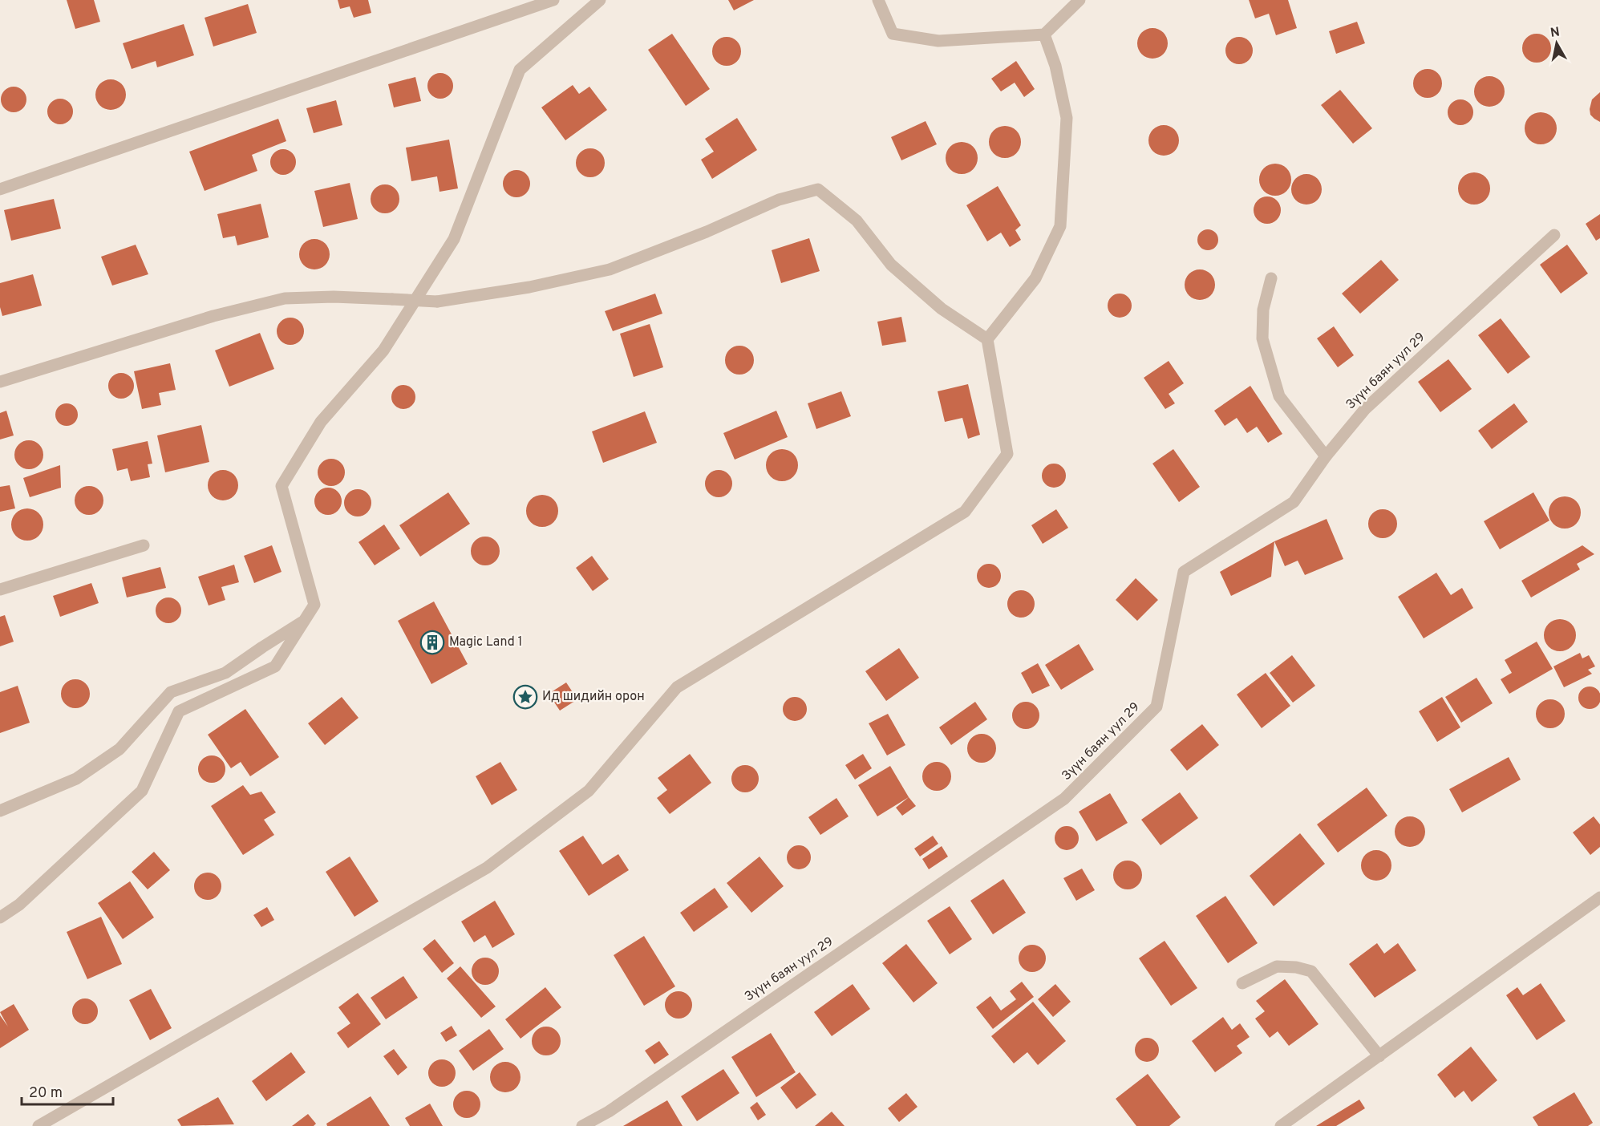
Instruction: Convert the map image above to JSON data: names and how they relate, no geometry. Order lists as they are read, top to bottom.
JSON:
{
  "streets": {
    "street": ["Зүүн баян уул 29"]
  },
  "places": {
    "building": ["Magic Land 1"],
    "place": ["Ид шидийн орон"]
  },
  "scale_bar": "20 m",
  "north": "top"
}
